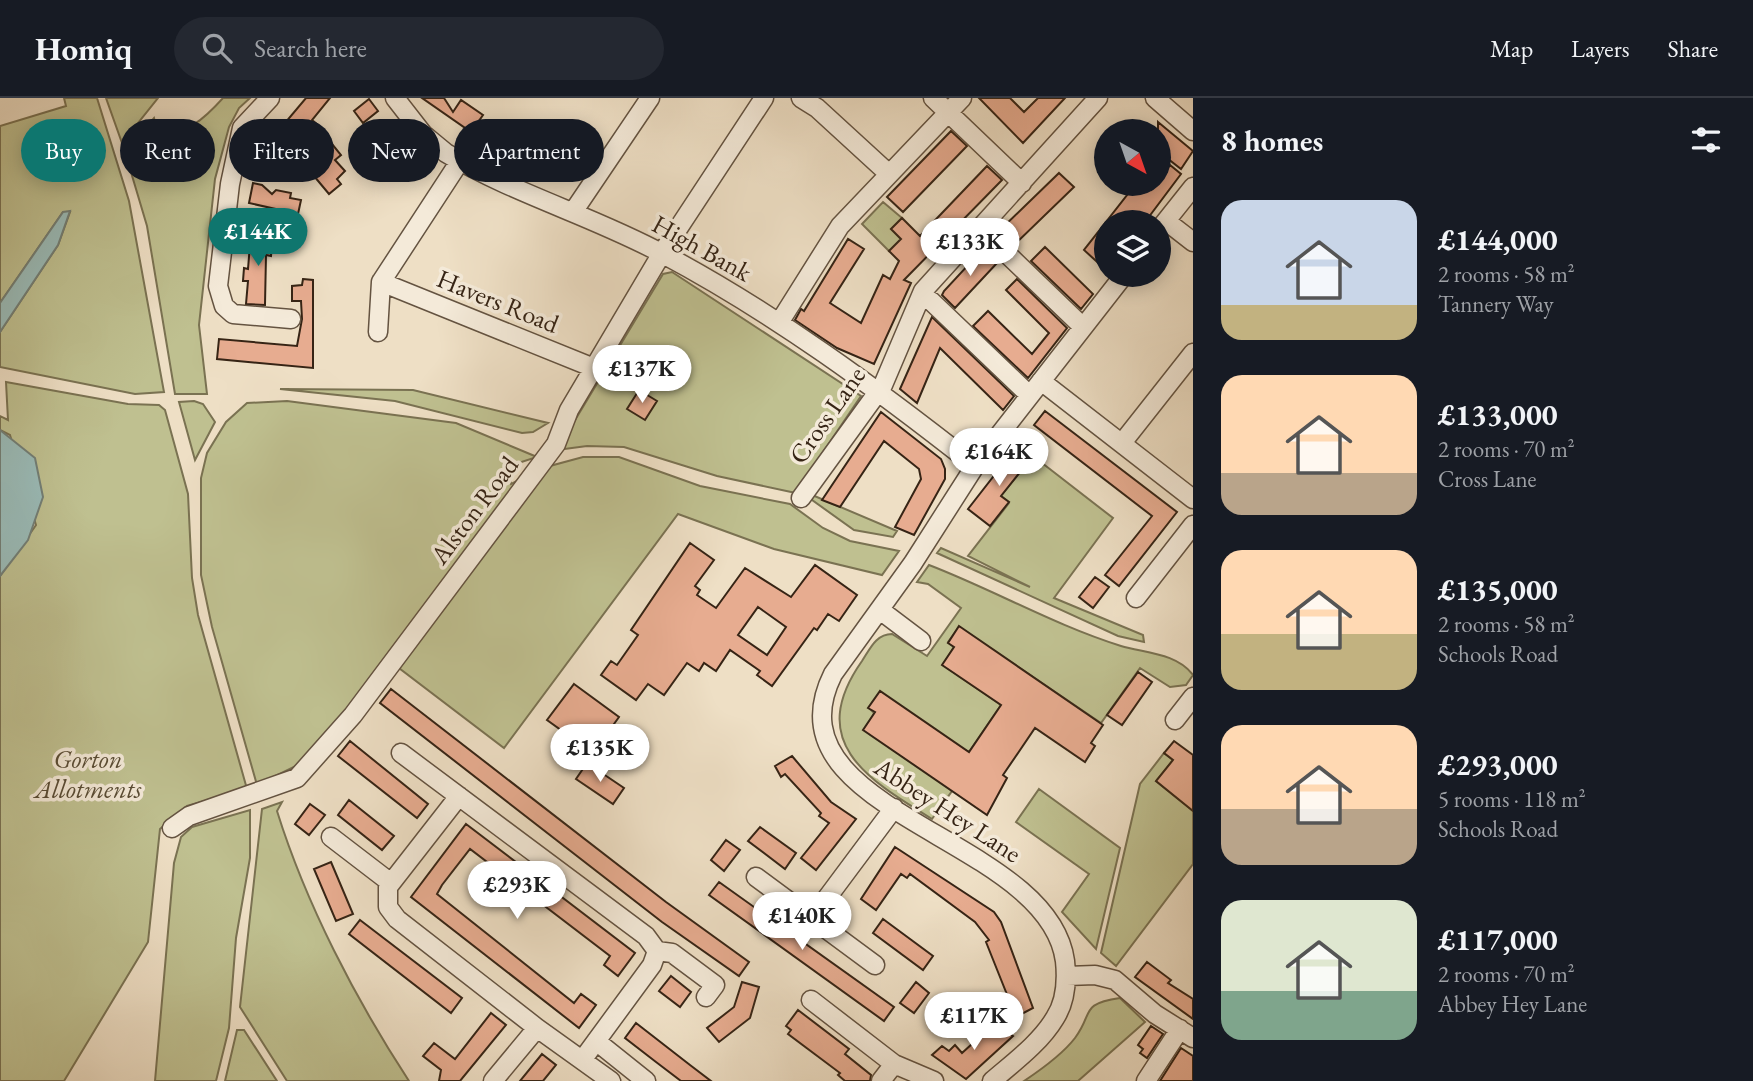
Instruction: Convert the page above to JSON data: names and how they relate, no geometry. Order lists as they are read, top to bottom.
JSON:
{
  "streets": {
    "street": [
      "High Bank",
      "Havers Road",
      "Cross Lane",
      "Alston Road",
      "Abbey Hey Lane"
    ]
  },
  "crossings": [
    ["High Bank", "Cross Lane"],
    ["High Bank", "Alston Road"],
    ["High Bank", "Abbey Hey Lane"],
    ["Havers Road", "Alston Road"]
  ],
  "parks": ["Gorton Allotments"],
  "north": "bottom right",
  "page": {
    "header": "Homiq",
    "search": "Search here",
    "nav": ["Map", "Layers", "Share"],
    "heading": "8 homes",
    "chip": [
      "Buy",
      "Rent",
      "Filters",
      "New",
      "Apartment"
    ],
    "list": [
      {
        "name": "£144,000",
        "note": "2 rooms · 58 m² · Tannery Way"
      },
      {
        "name": "£133,000",
        "note": "2 rooms · 70 m² · Cross Lane"
      },
      {
        "name": "£135,000",
        "note": "2 rooms · 58 m² · Schools Road"
      },
      {
        "name": "£293,000",
        "note": "5 rooms · 118 m² · Schools Road"
      },
      {
        "name": "£117,000",
        "note": "2 rooms · 70 m² · Abbey Hey Lane"
      }
    ],
    "price": [
      "£144K",
      "£133K",
      "£137K",
      "£164K",
      "£135K",
      "£293K",
      "£140K",
      "£117K"
    ]
  }
}
